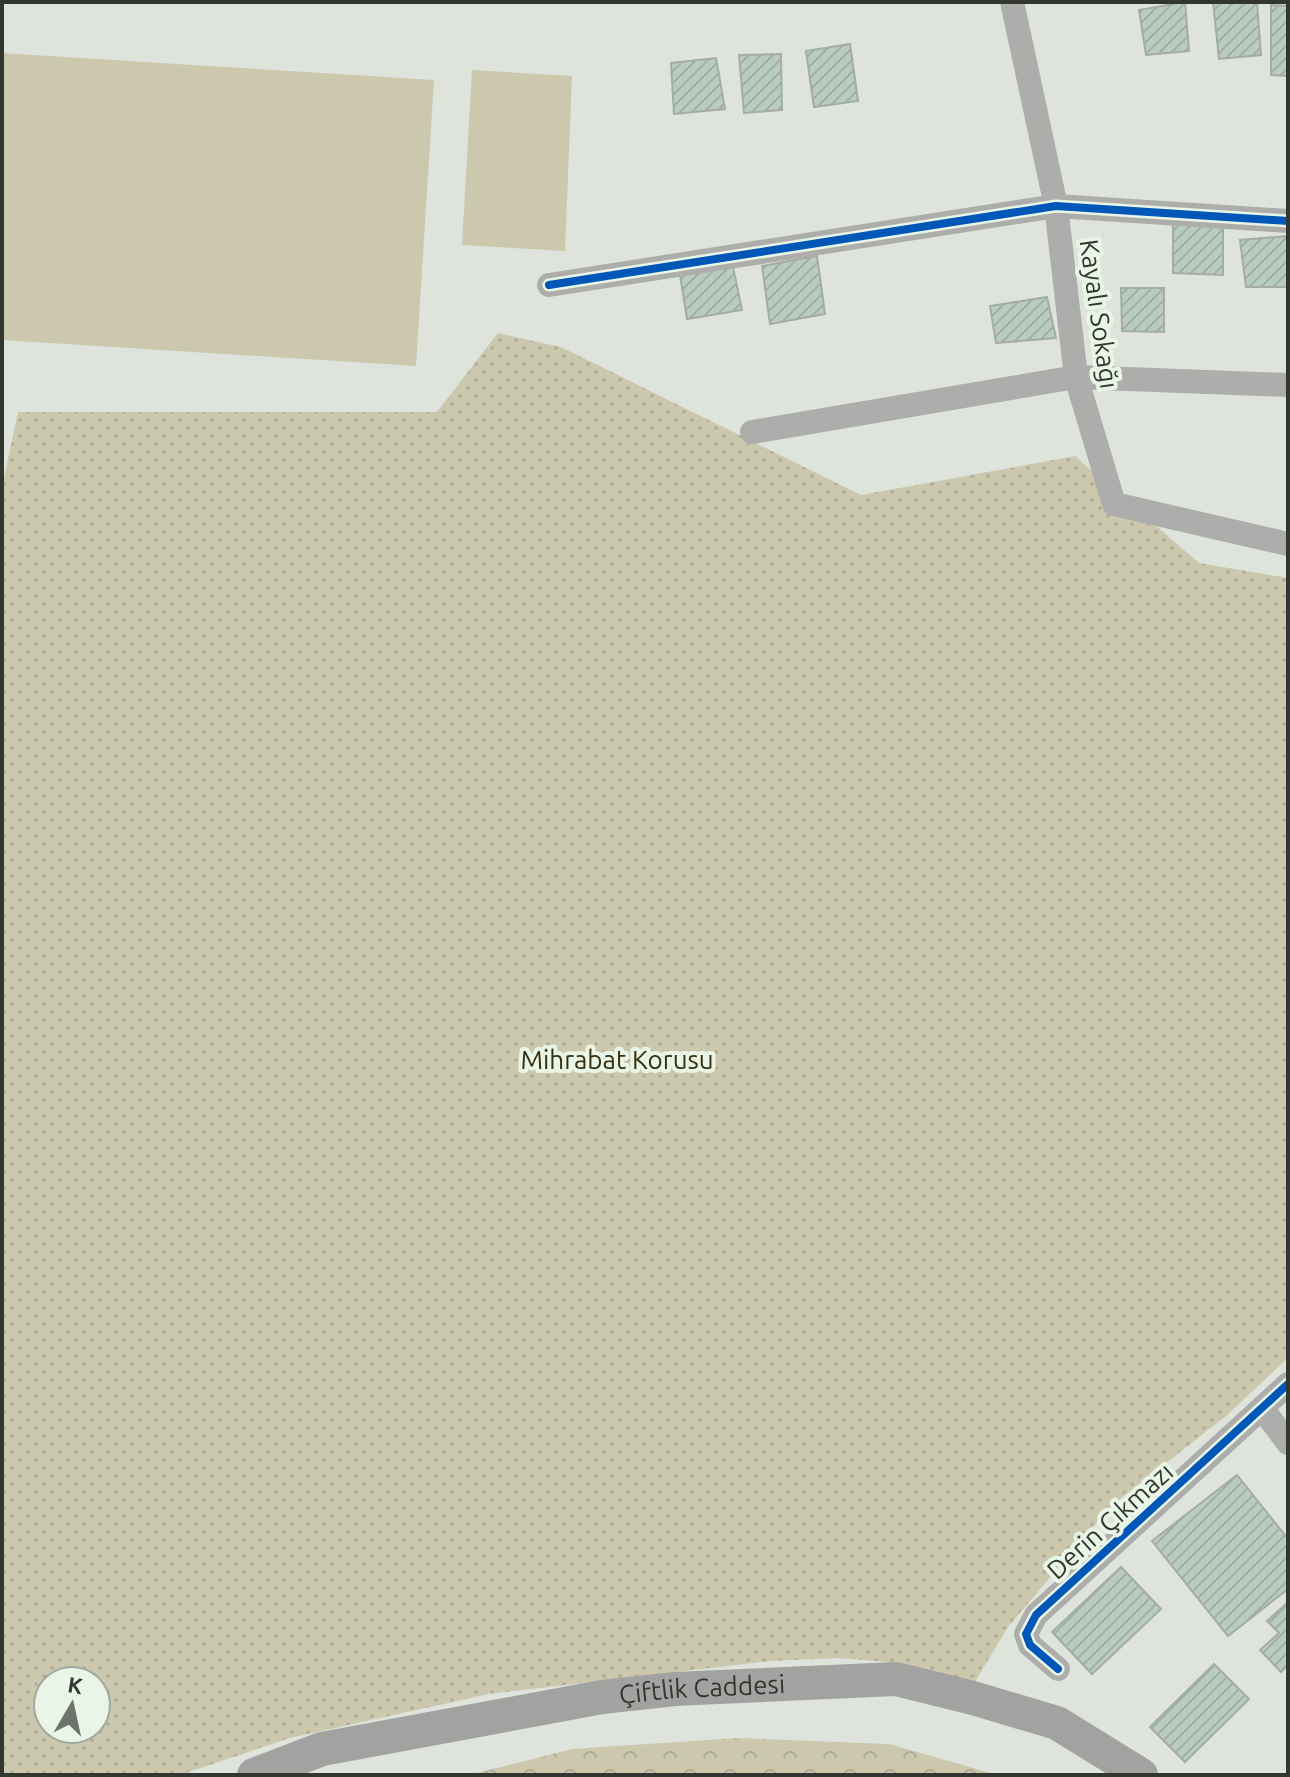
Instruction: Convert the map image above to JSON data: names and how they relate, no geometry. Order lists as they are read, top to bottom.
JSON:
{
  "streets": {
    "main road": ["Çiftlik Caddesi"],
    "street": ["Kayalı Sokağı", "Derin Çıkmazı"]
  },
  "parks": ["Mihrabat Korusu"],
  "north": "top"
}
